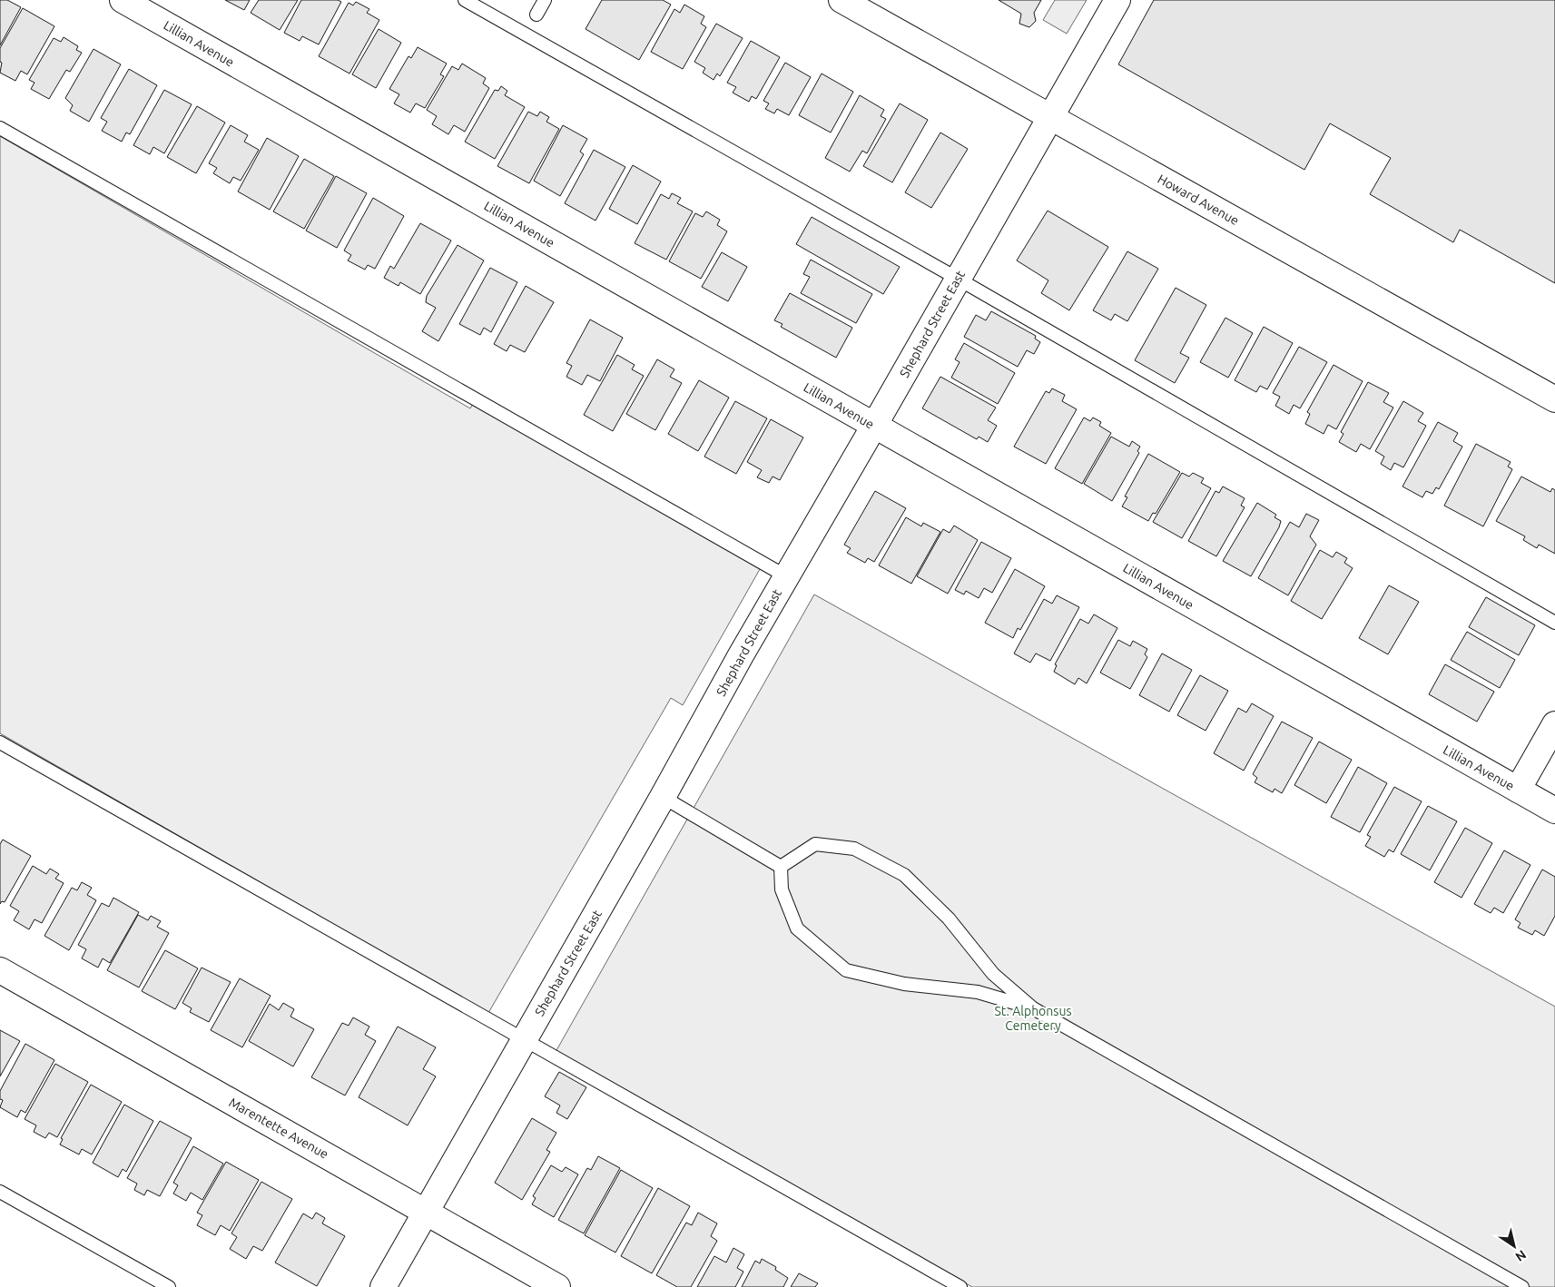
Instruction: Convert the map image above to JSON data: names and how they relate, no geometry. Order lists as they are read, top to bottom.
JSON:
{
  "streets": {
    "street": [
      "Lillian Avenue",
      "Howard Avenue",
      "Shephard Street East",
      "Marentette Avenue"
    ]
  },
  "crossings": [
    ["Lillian Avenue", "Shephard Street East"],
    ["Howard Avenue", "Shephard Street East"],
    ["Shephard Street East", "Marentette Avenue"]
  ],
  "parks": ["St. Alphonsus Cemetery"],
  "north": "bottom right"
}
